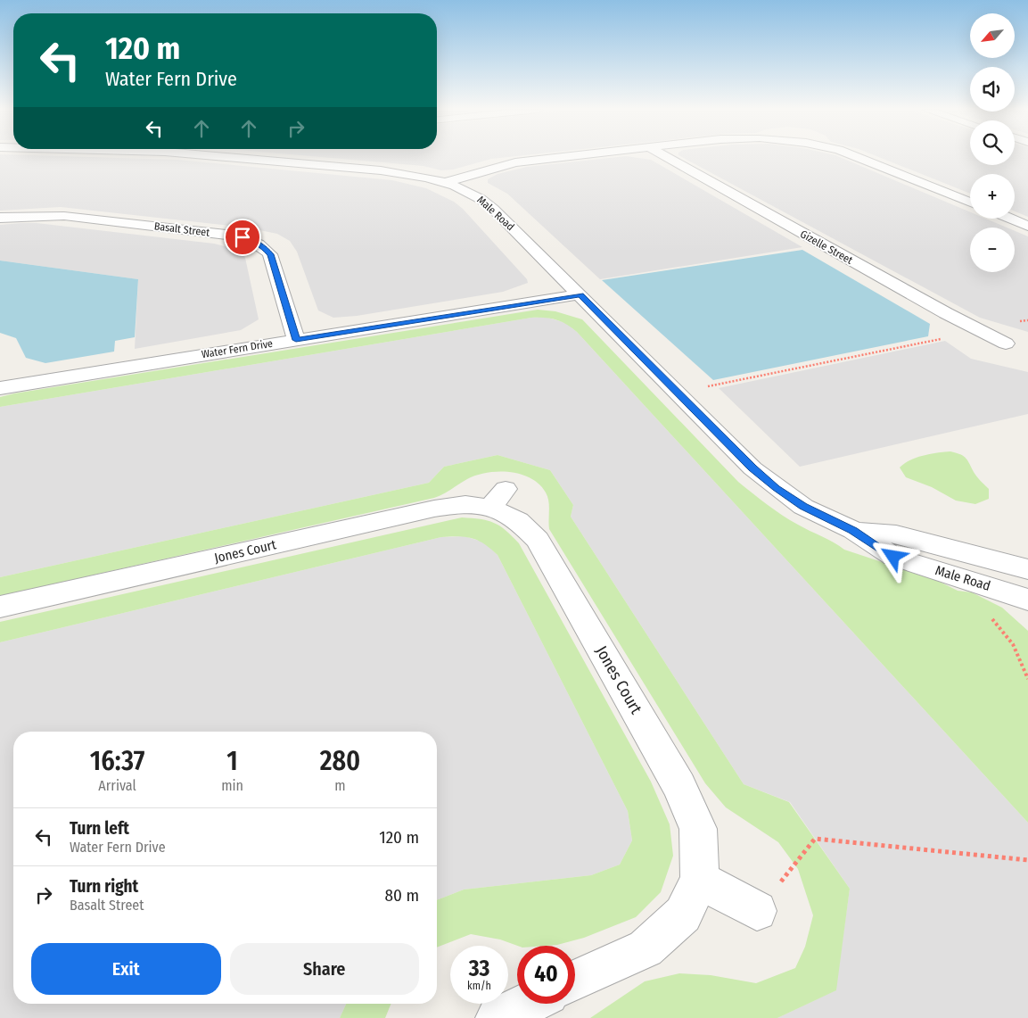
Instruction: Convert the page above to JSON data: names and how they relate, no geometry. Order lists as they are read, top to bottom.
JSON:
{
  "streets": {
    "street": [
      "Male Road",
      "Basalt Street",
      "Gizelle Street",
      "Water Fern Drive",
      "Jones Court"
    ]
  },
  "crossings": [
    ["Male Road", "Water Fern Drive"],
    ["Basalt Street", "Water Fern Drive"]
  ],
  "north": "bottom left",
  "page": {
    "map_buttons": ["+", "−"],
    "turn": ["120 m", "Water Fern Drive"],
    "eta": [
      "16:37",
      "Arrival",
      "1",
      "min",
      "280",
      "m"
    ],
    "list": [
      {
        "name": "Turn left",
        "note": "Water Fern Drive",
        "value": "120 m"
      },
      {
        "name": "Turn right",
        "note": "Basalt Street",
        "value": "80 m"
      }
    ],
    "buttons": ["Exit", "Share"],
    "speed": "33 km/h",
    "limit": "40"
  }
}
